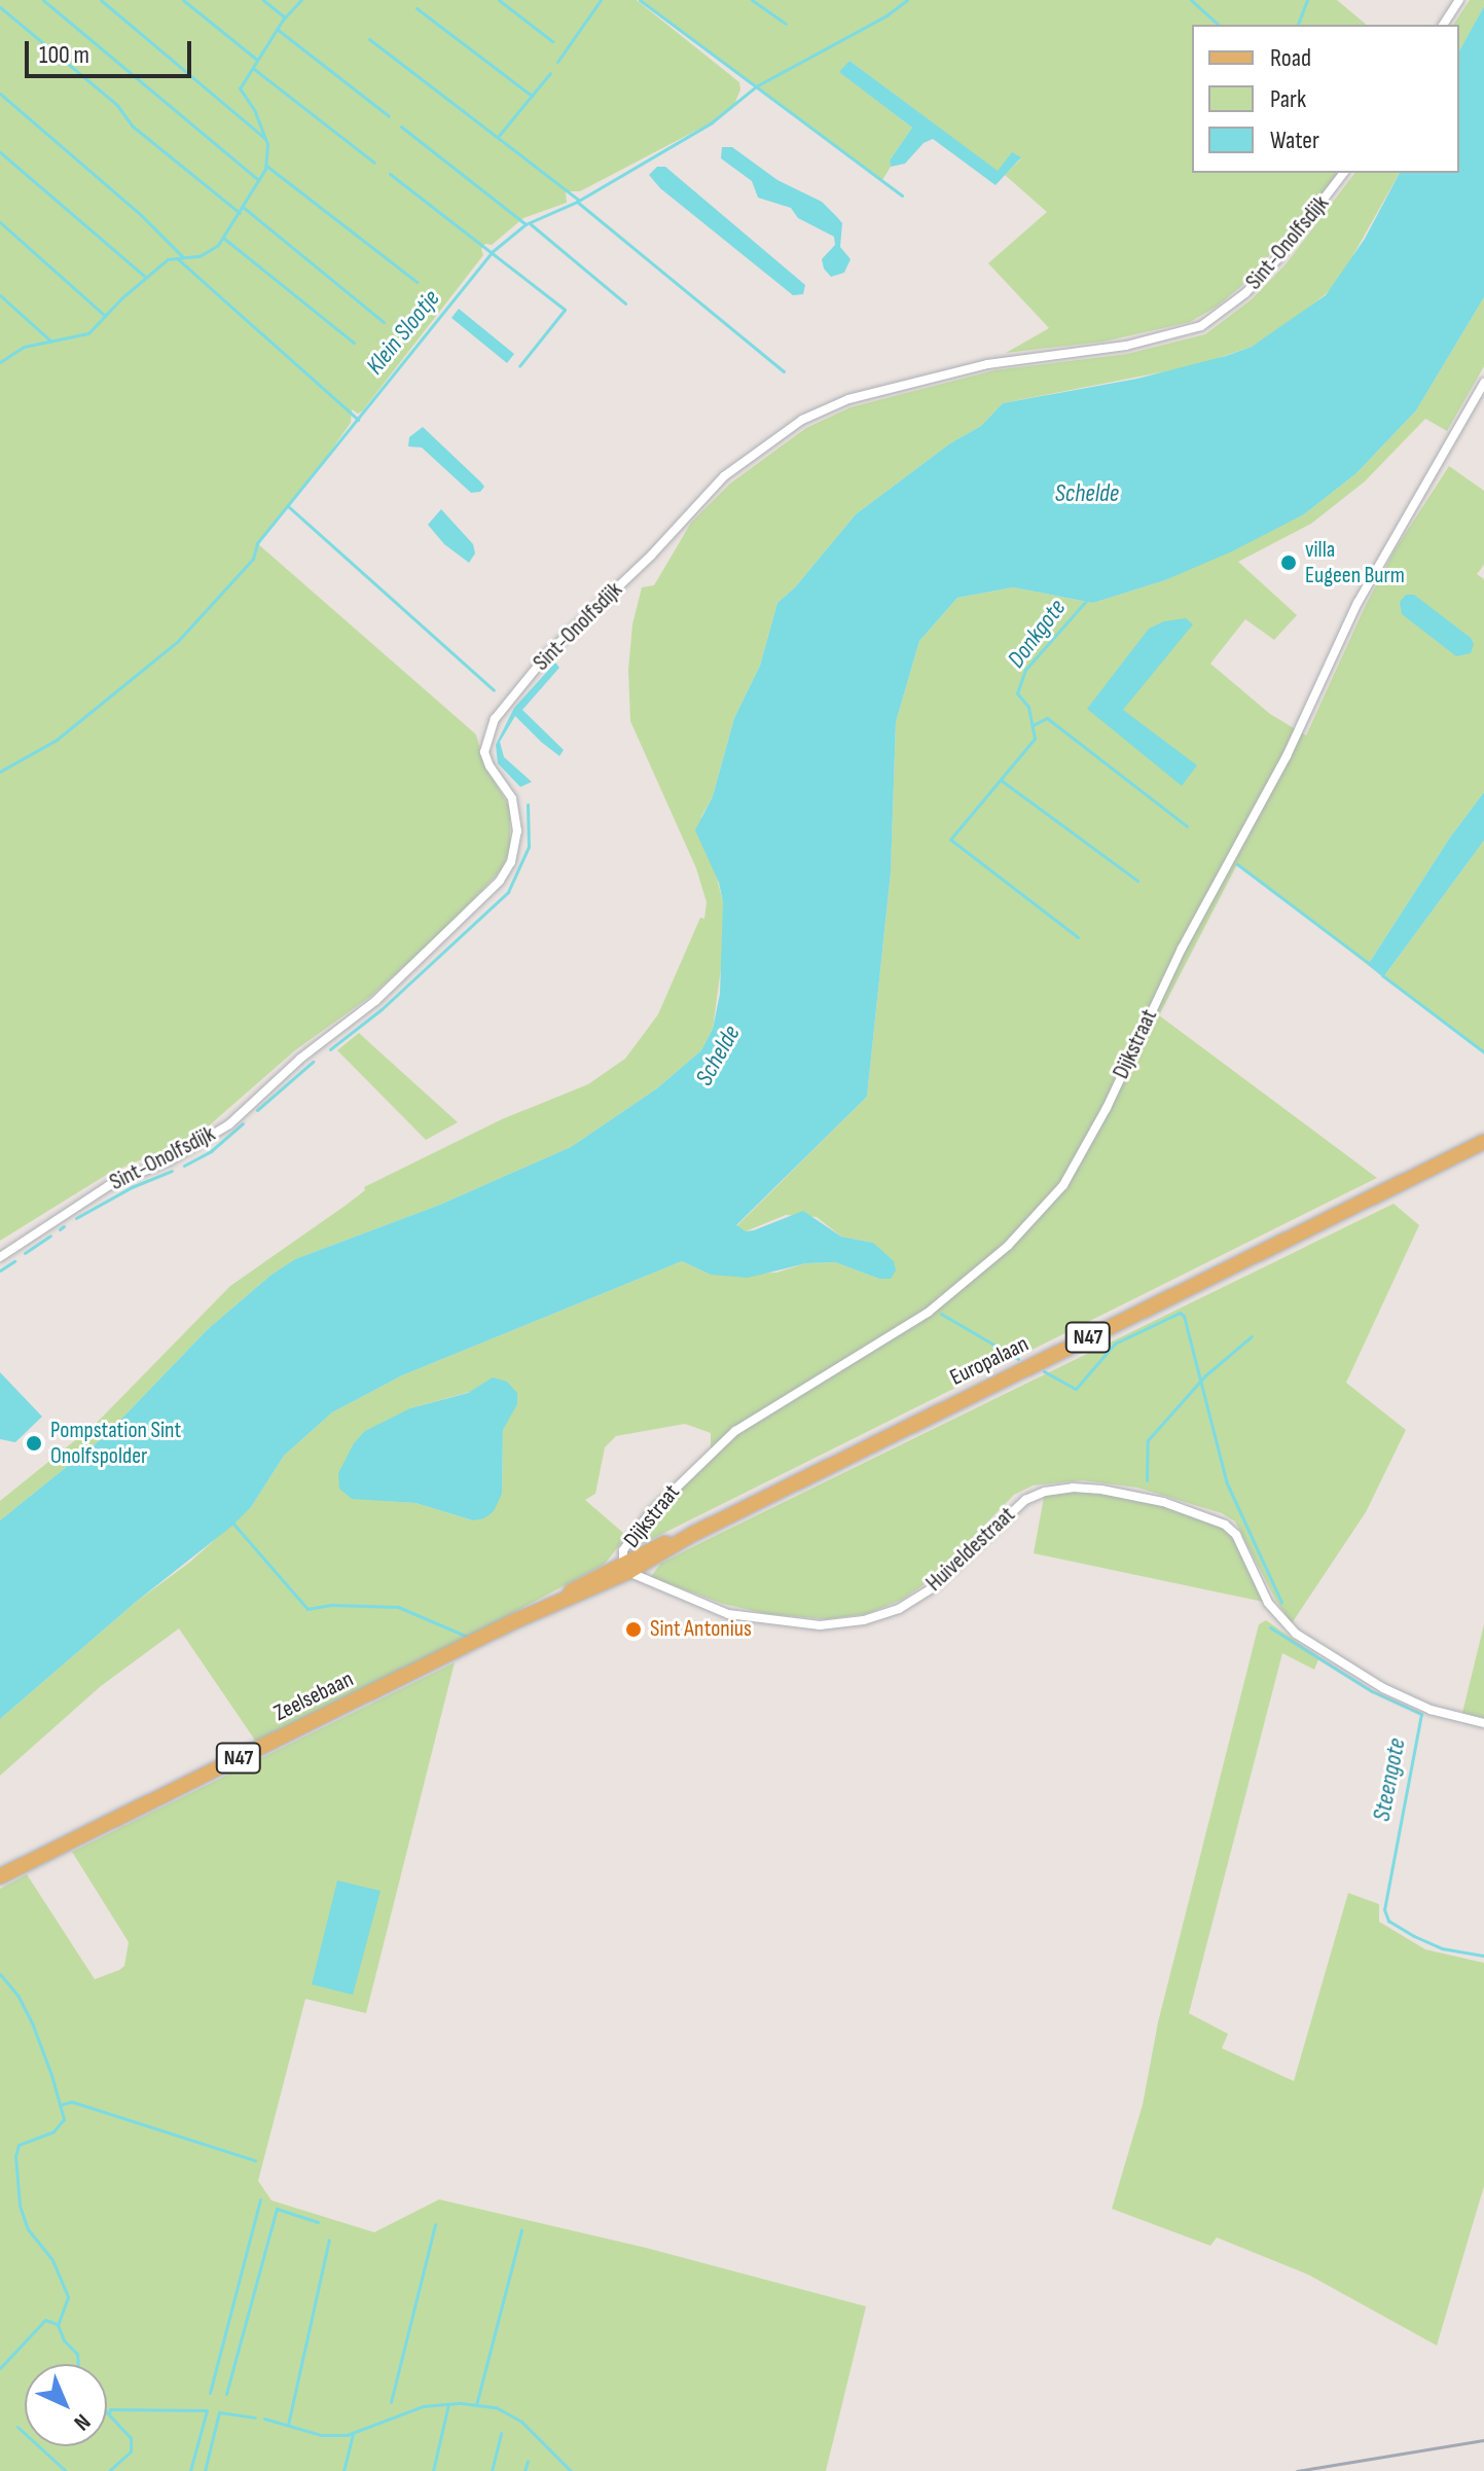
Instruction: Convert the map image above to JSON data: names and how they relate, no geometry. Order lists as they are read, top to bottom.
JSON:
{
  "streets": {
    "main road": ["N47", "Europalaan", "Zeelsebaan"],
    "street": ["Sint-Onolfsdijk", "Dijkstraat", "Huiveldestraat"]
  },
  "crossings": [
    ["Dijkstraat", "Huiveldestraat"],
    ["Dijkstraat", "Zeelsebaan"],
    ["Europalaan", "Zeelsebaan"],
    ["Huiveldestraat", "Zeelsebaan"]
  ],
  "water": [
    "Klein Slootje",
    "Schelde",
    "Donkgote",
    "Steengote"
  ],
  "places": ["villa Eugeen Burm", "Pompstation Sint Onolfspolder", "Sint Antonius"],
  "legend": ["Road", "Park", "Water"],
  "scale_bar": "100 m",
  "north": "bottom right"
}
